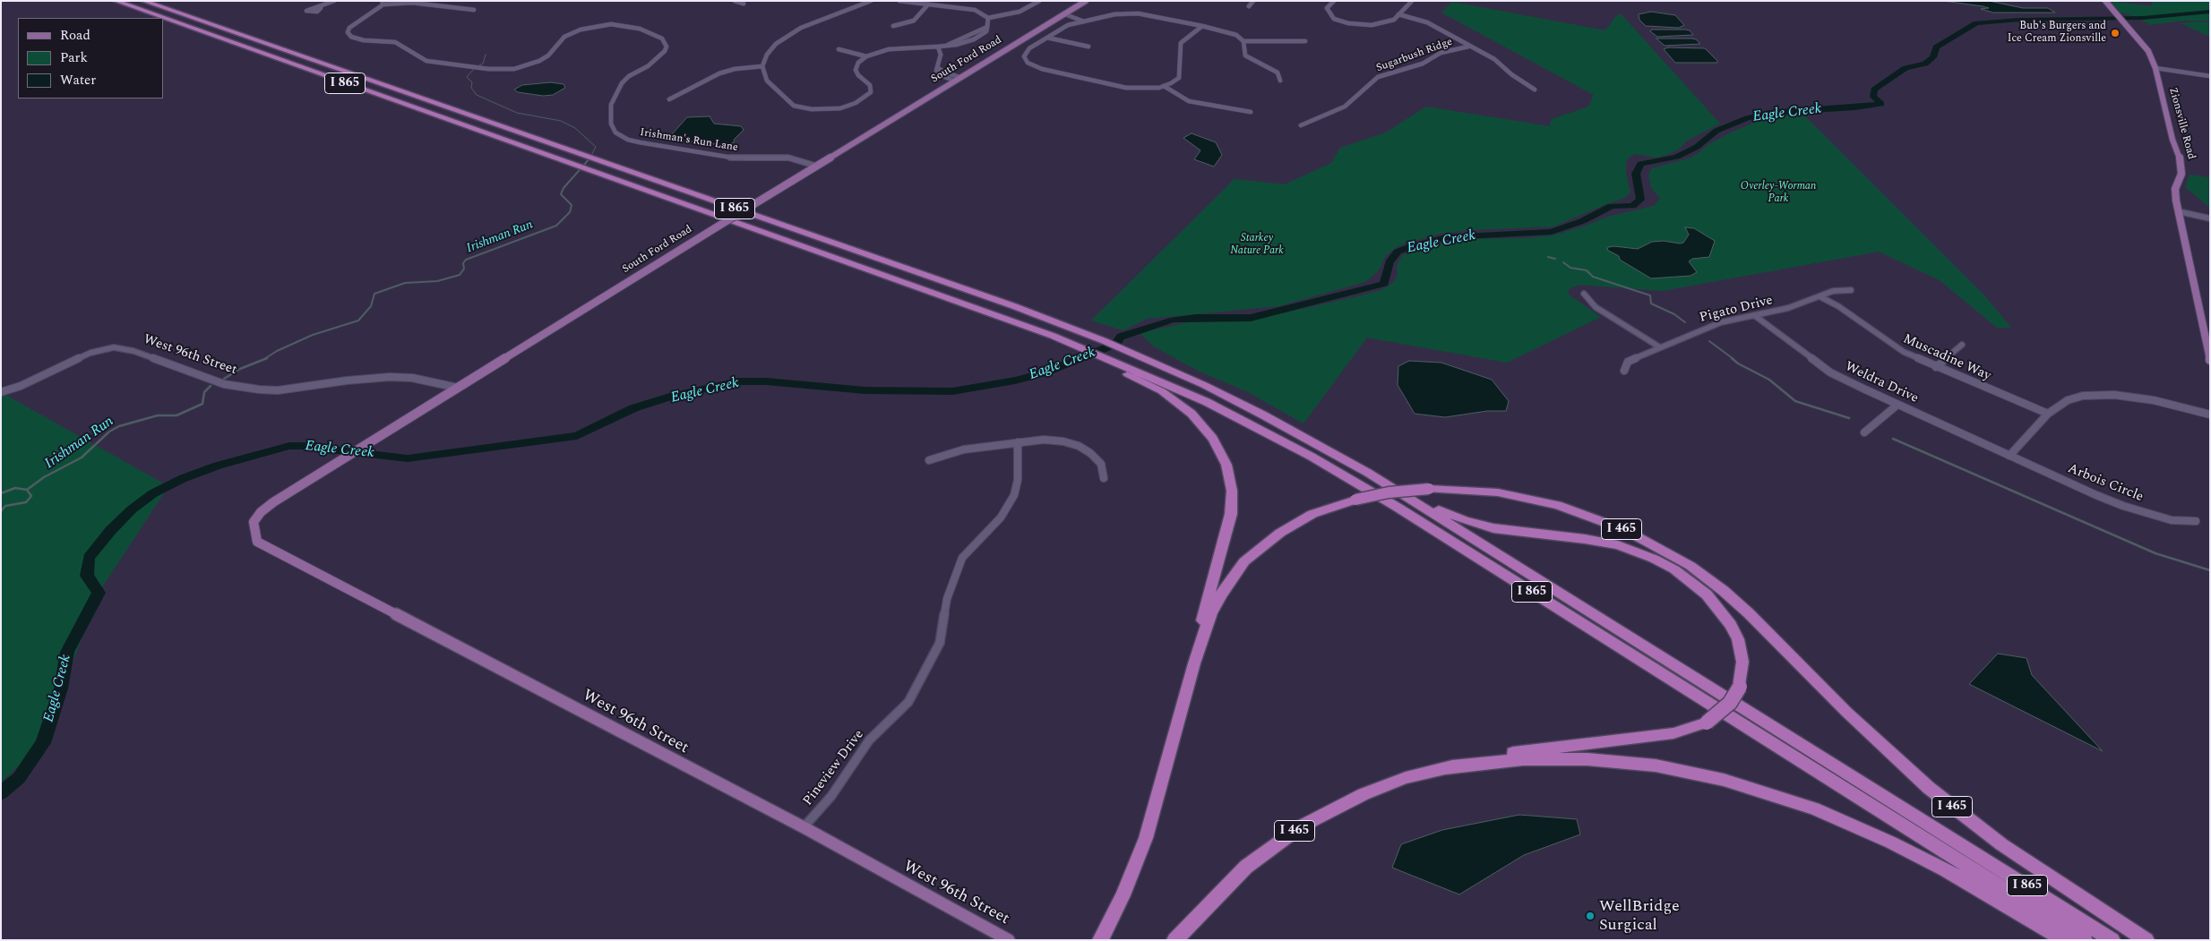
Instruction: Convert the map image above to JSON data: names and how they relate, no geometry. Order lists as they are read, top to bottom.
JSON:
{
  "streets": {
    "highway": ["I 865", "I 465"],
    "main road": ["South Ford Road", "Zionsville Road", "West 96th Street"],
    "street": [
      "Sugarbush Ridge",
      "Irishman's Run Lane",
      "Pigato Drive",
      "Muscadine Way",
      "Weldra Drive",
      "Arbois Circle",
      "Pineview Drive"
    ]
  },
  "crossings": [
    ["South Ford Road", "Irishman's Run Lane"],
    ["South Ford Road", "West 96th Street"],
    ["Pigato Drive", "Muscadine Way"],
    ["Pigato Drive", "Weldra Drive"],
    ["West 96th Street", "Pineview Drive"],
    ["Weldra Drive", "Arbois Circle"]
  ],
  "water": ["Eagle Creek", "Irishman Run"],
  "parks": ["Overley-Worman Park", "Starkey Nature Park"],
  "places": ["Bub's Burgers and Ice Cream Zionsville", "WellBridge Surgical"],
  "legend": ["Road", "Park", "Water"]
}
